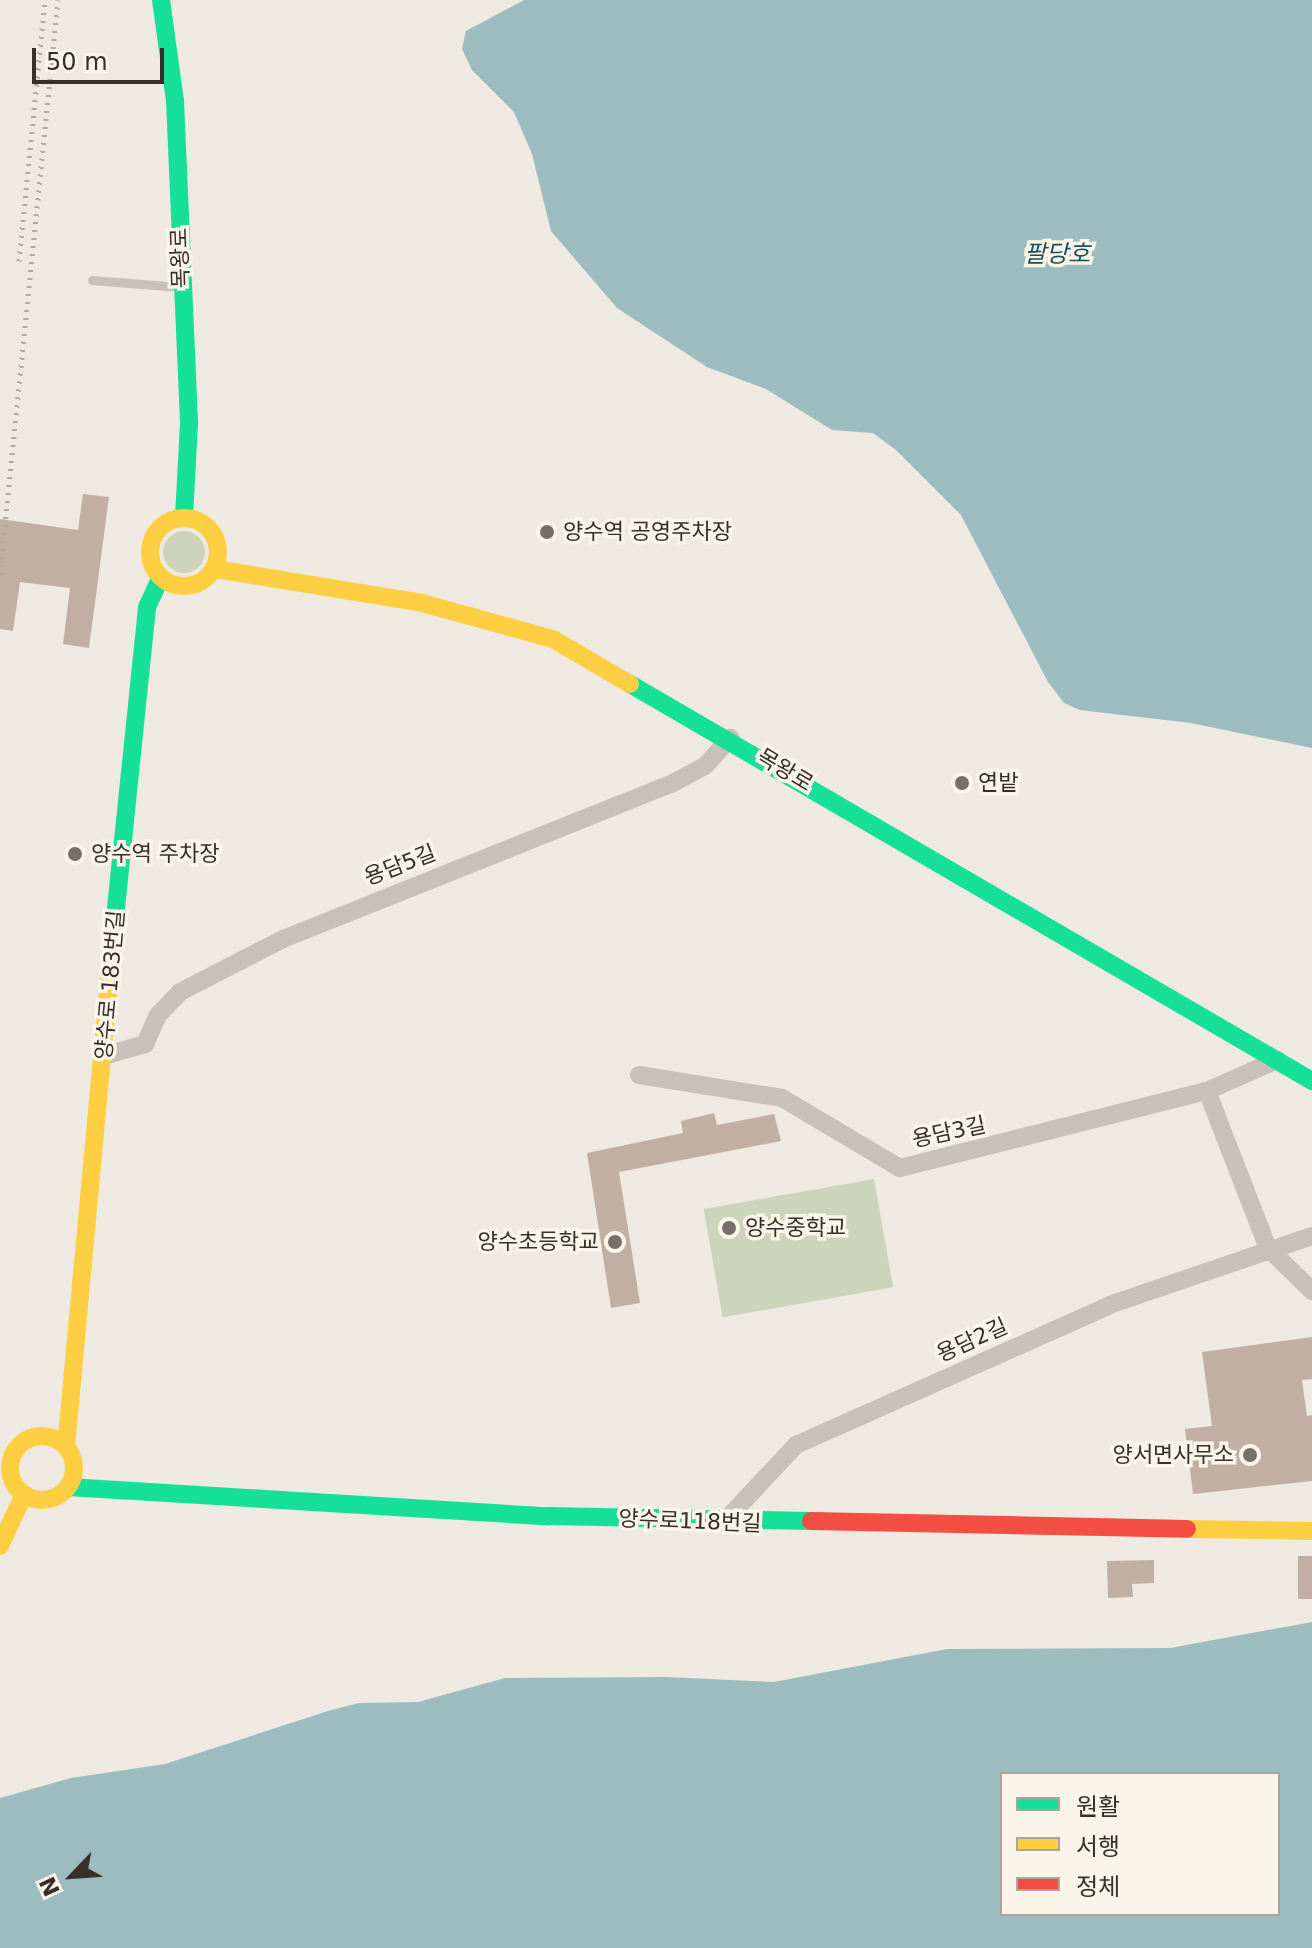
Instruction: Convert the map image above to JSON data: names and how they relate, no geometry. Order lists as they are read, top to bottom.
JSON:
{
  "streets": {
    "street": [
      "목왕로",
      "용담5길",
      "양수로 183번길",
      "용담3길",
      "용담2길",
      "양수로118번길"
    ]
  },
  "crossings": [
    ["목왕로", "용담5길"],
    ["목왕로", "양수로 183번길"],
    ["목왕로", "용담3길"],
    ["용담5길", "양수로 183번길"],
    ["양수로 183번길", "양수로118번길"],
    ["용담2길", "양수로118번길"]
  ],
  "water": ["팔당호"],
  "places": [
    "양수역 공영주차장",
    "연밭",
    "양수역 주차장",
    "양수중학교",
    "양수초등학교",
    "양서면사무소"
  ],
  "legend": ["원활", "서행", "정체"],
  "scale_bar": "50 m",
  "north": "bottom left"
}
